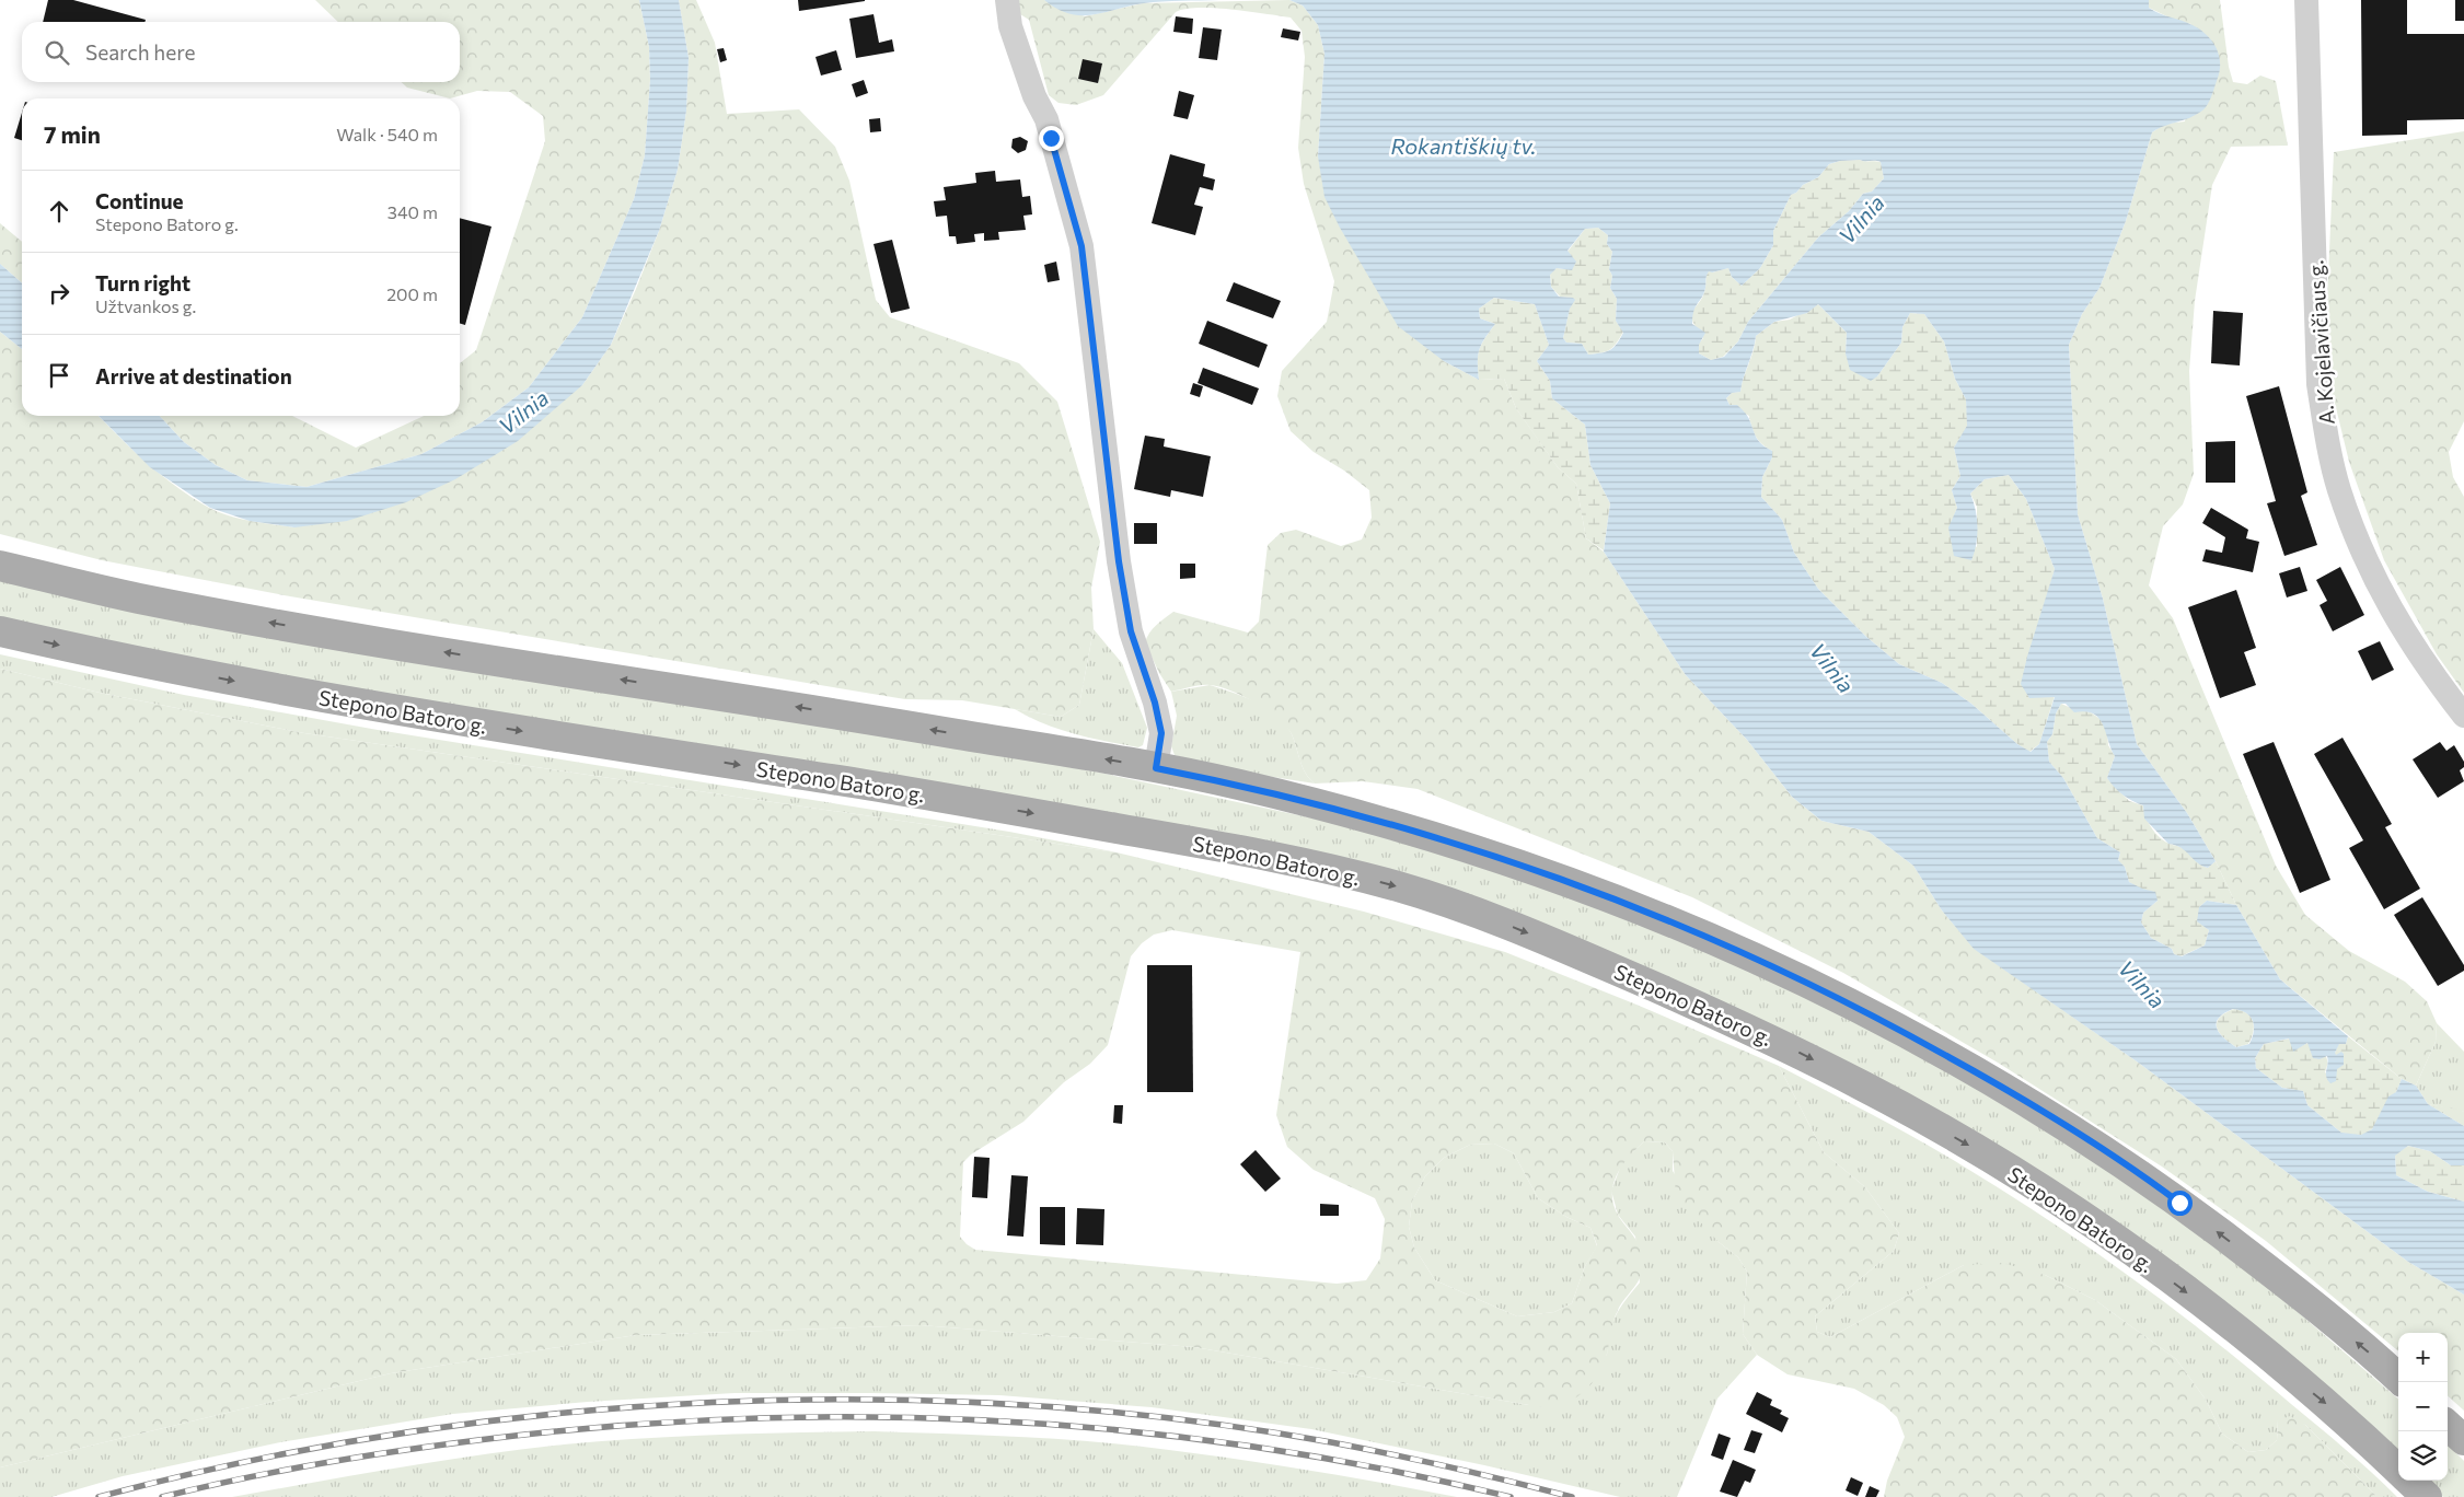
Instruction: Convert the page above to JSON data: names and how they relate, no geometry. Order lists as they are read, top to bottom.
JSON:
{
  "streets": {
    "main road": ["Stepono Batoro g."],
    "street": ["A. Kojelavičiaus g."]
  },
  "water": ["Rokantiškių tv.", "Vilnia"],
  "page": {
    "search": "Search here",
    "heading": ["7 min", "Walk · 540 m"],
    "list": [
      ["Continue", "Stepono Batoro g.", "340 m"],
      ["Turn right", "Užtvankos g.", "200 m"],
      "Arrive at destination"
    ],
    "map_buttons": ["+", "−"]
  }
}
